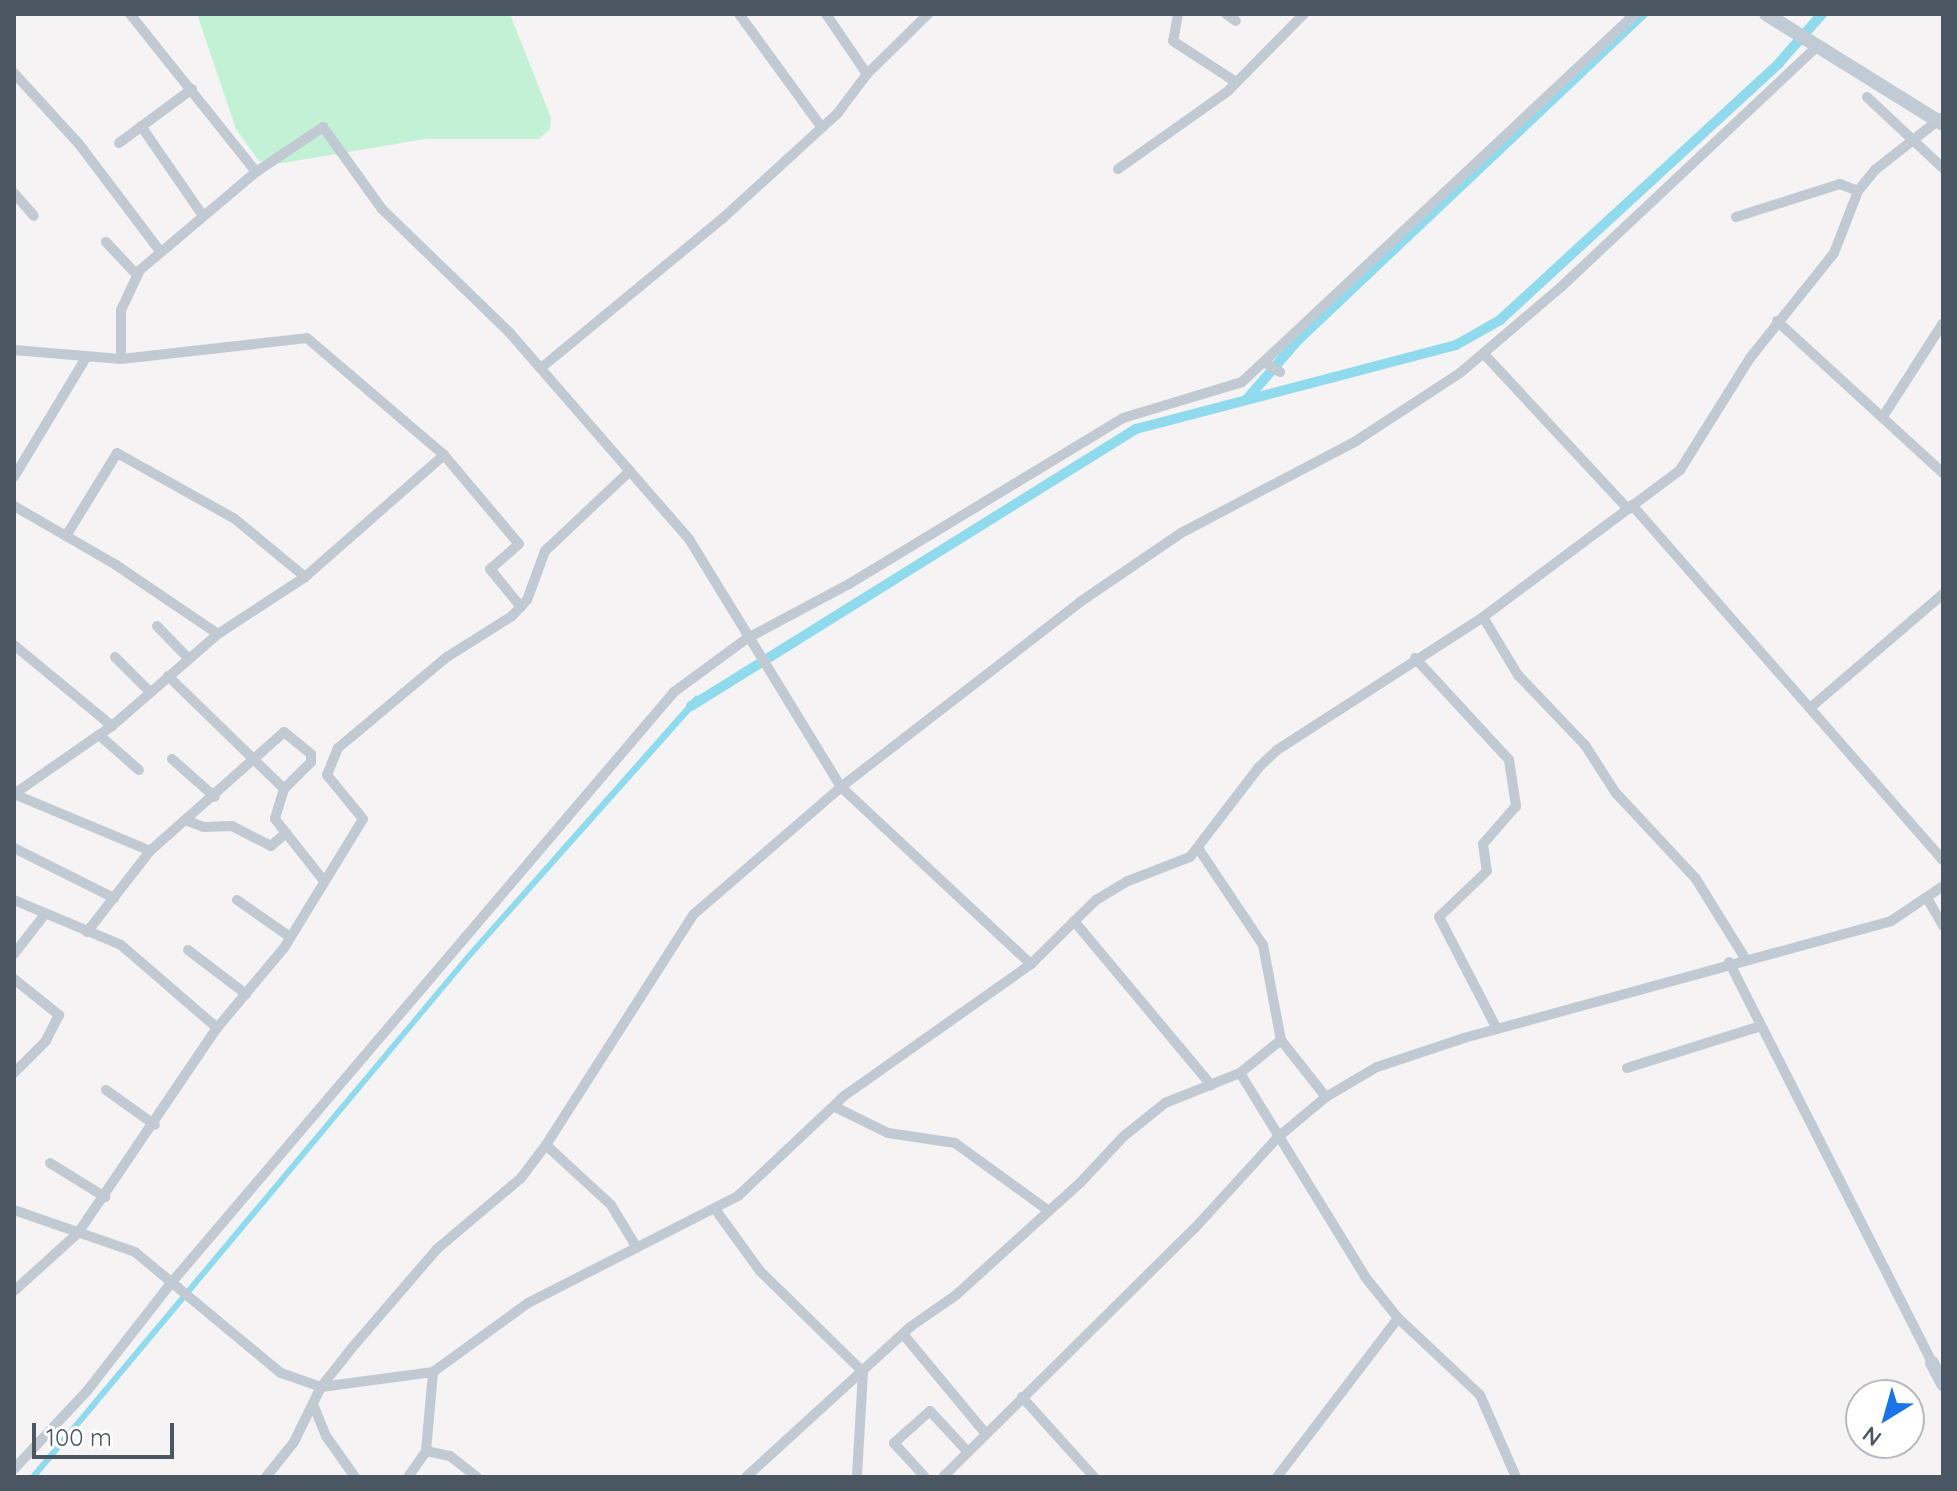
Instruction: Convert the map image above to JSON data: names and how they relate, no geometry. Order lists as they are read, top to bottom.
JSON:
{
  "scale_bar": "100 m",
  "north": "bottom left"
}
